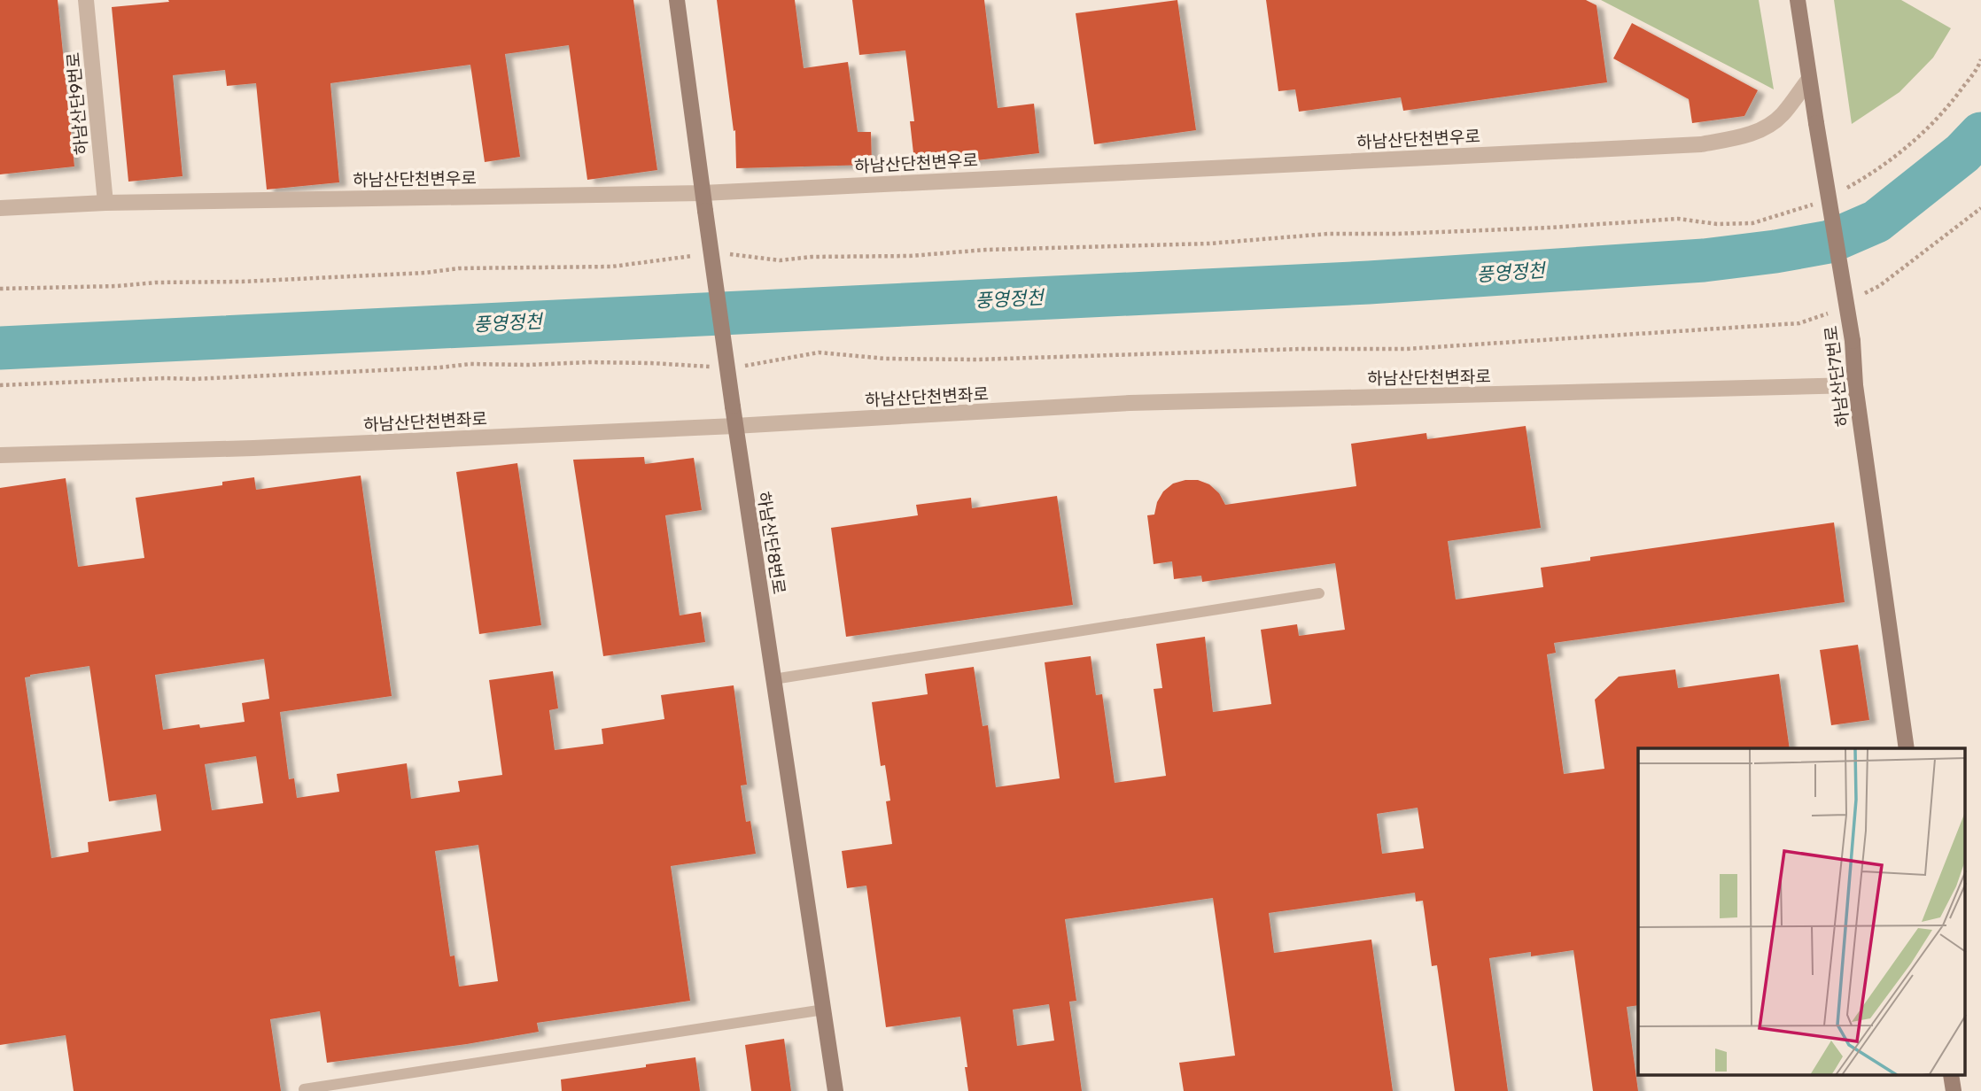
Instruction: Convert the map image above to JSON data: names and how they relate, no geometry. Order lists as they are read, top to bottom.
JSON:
{
  "streets": {
    "street": [
      "하남산단9번로",
      "하남산단천변우로",
      "하남산단7번로",
      "하남산단천변좌로",
      "하남산단8번로"
    ]
  },
  "crossings": [
    ["하남산단9번로", "하남산단천변우로"],
    ["하남산단천변우로", "하남산단7번로"],
    ["하남산단천변우로", "하남산단8번로"],
    ["하남산단7번로", "하남산단천변좌로"],
    ["하남산단천변좌로", "하남산단8번로"]
  ],
  "water": ["풍영정천"]
}
